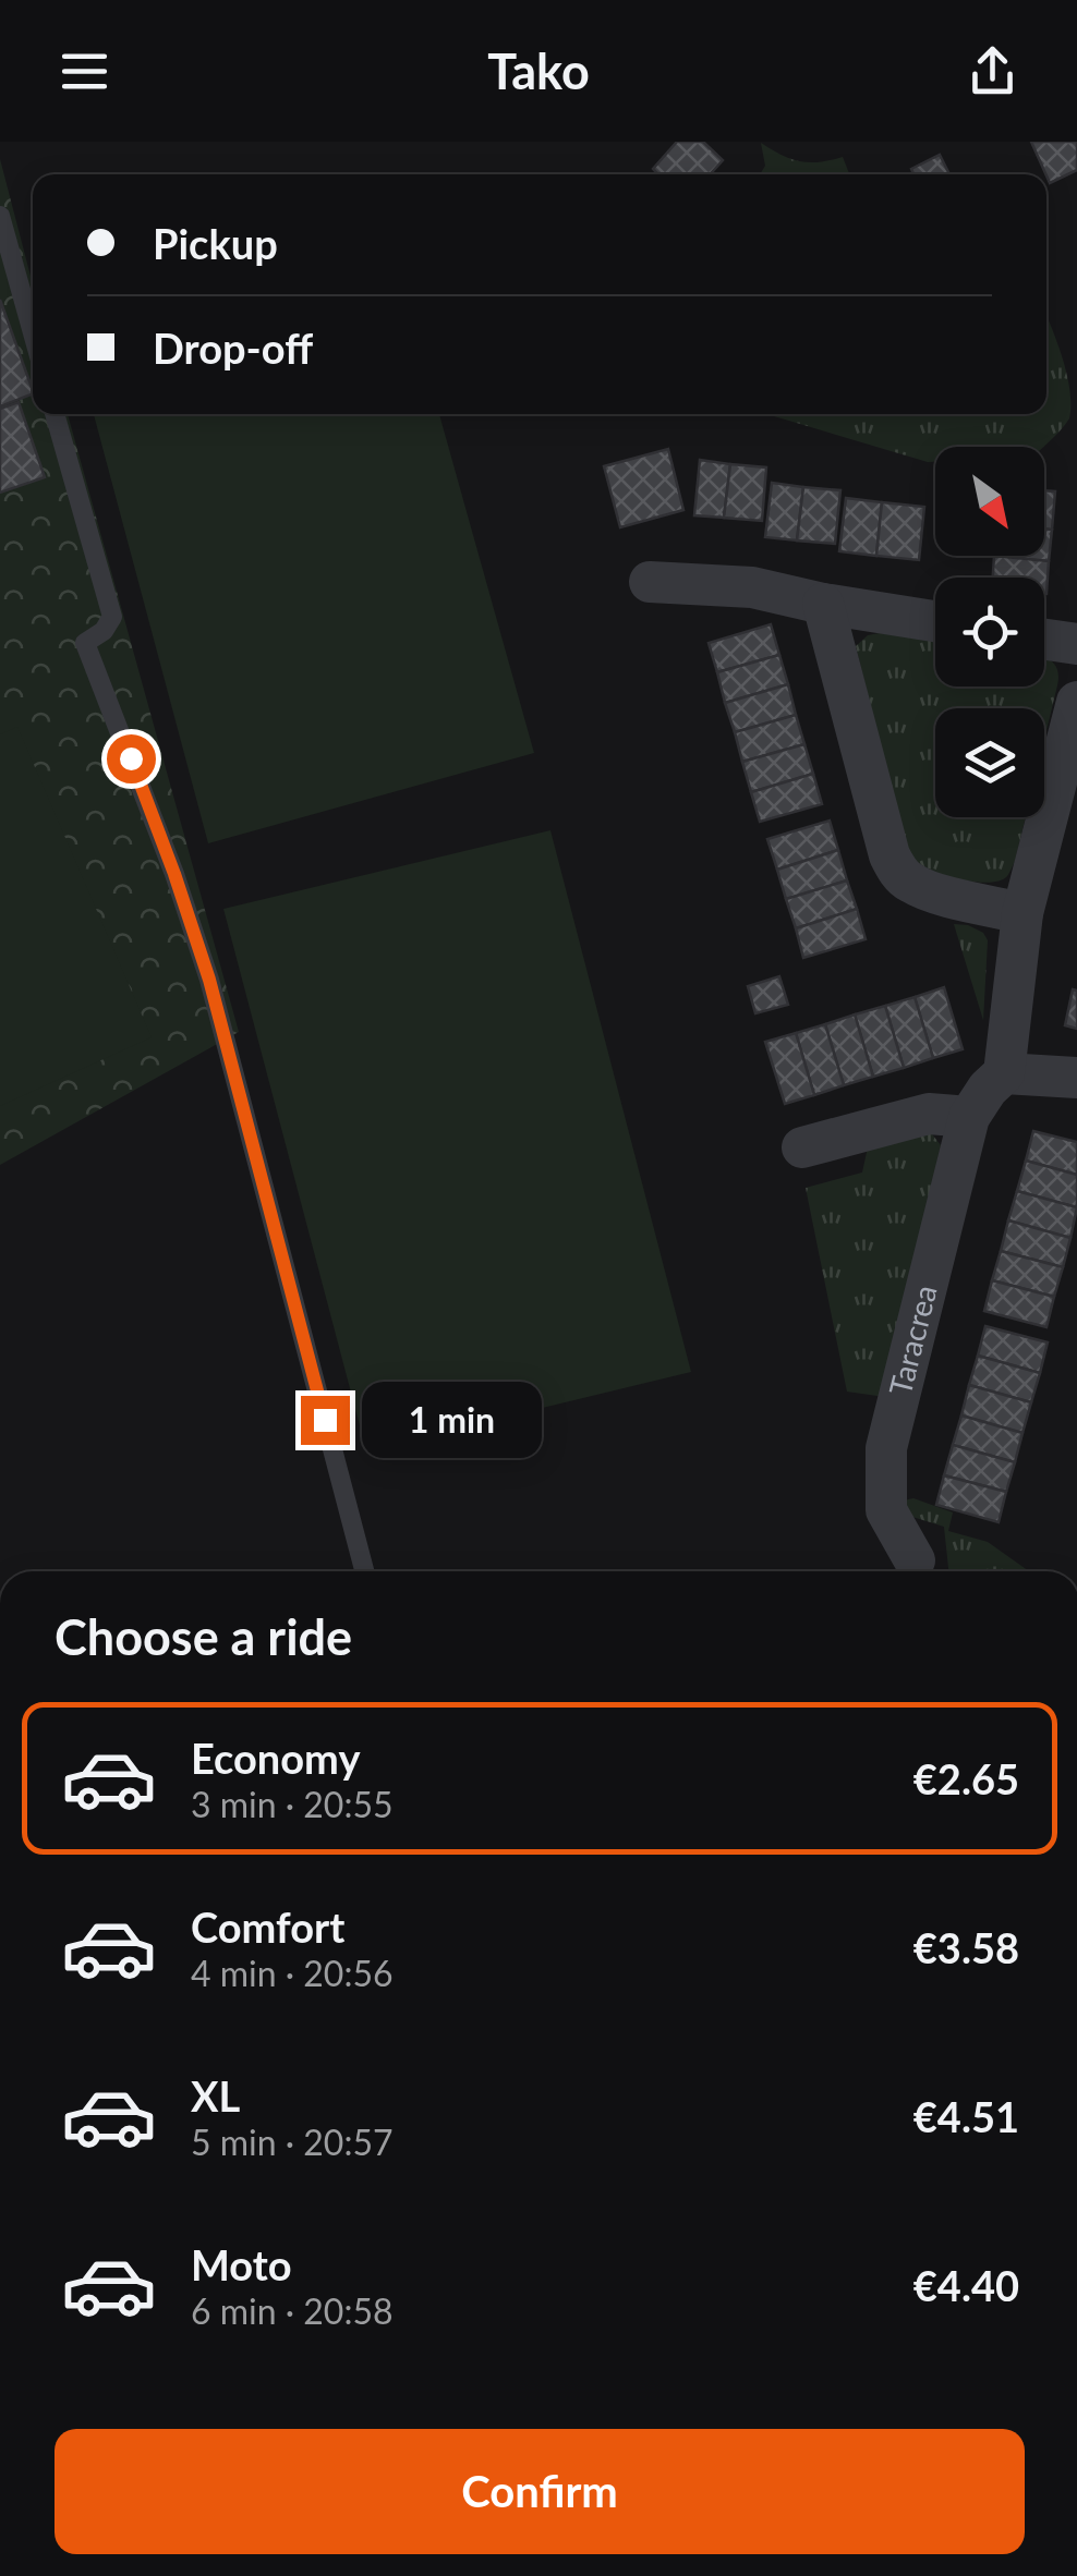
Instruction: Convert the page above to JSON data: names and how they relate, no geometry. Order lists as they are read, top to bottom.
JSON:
{
  "streets": {
    "street": ["Taracrea"]
  },
  "north": "bottom right",
  "page": {
    "header": "Tako",
    "banner": ["Pickup", "Drop-off"],
    "bubble": "1 min",
    "heading": "Choose a ride",
    "list": [
      {
        "name": "Economy",
        "note": "3 min · 20:55",
        "value": "€2.65"
      },
      {
        "name": "Comfort",
        "note": "4 min · 20:56",
        "value": "€3.58"
      },
      {
        "name": "XL",
        "note": "5 min · 20:57",
        "value": "€4.51"
      },
      {
        "name": "Moto",
        "note": "6 min · 20:58",
        "value": "€4.40"
      }
    ],
    "buttons": "Confirm"
  }
}
